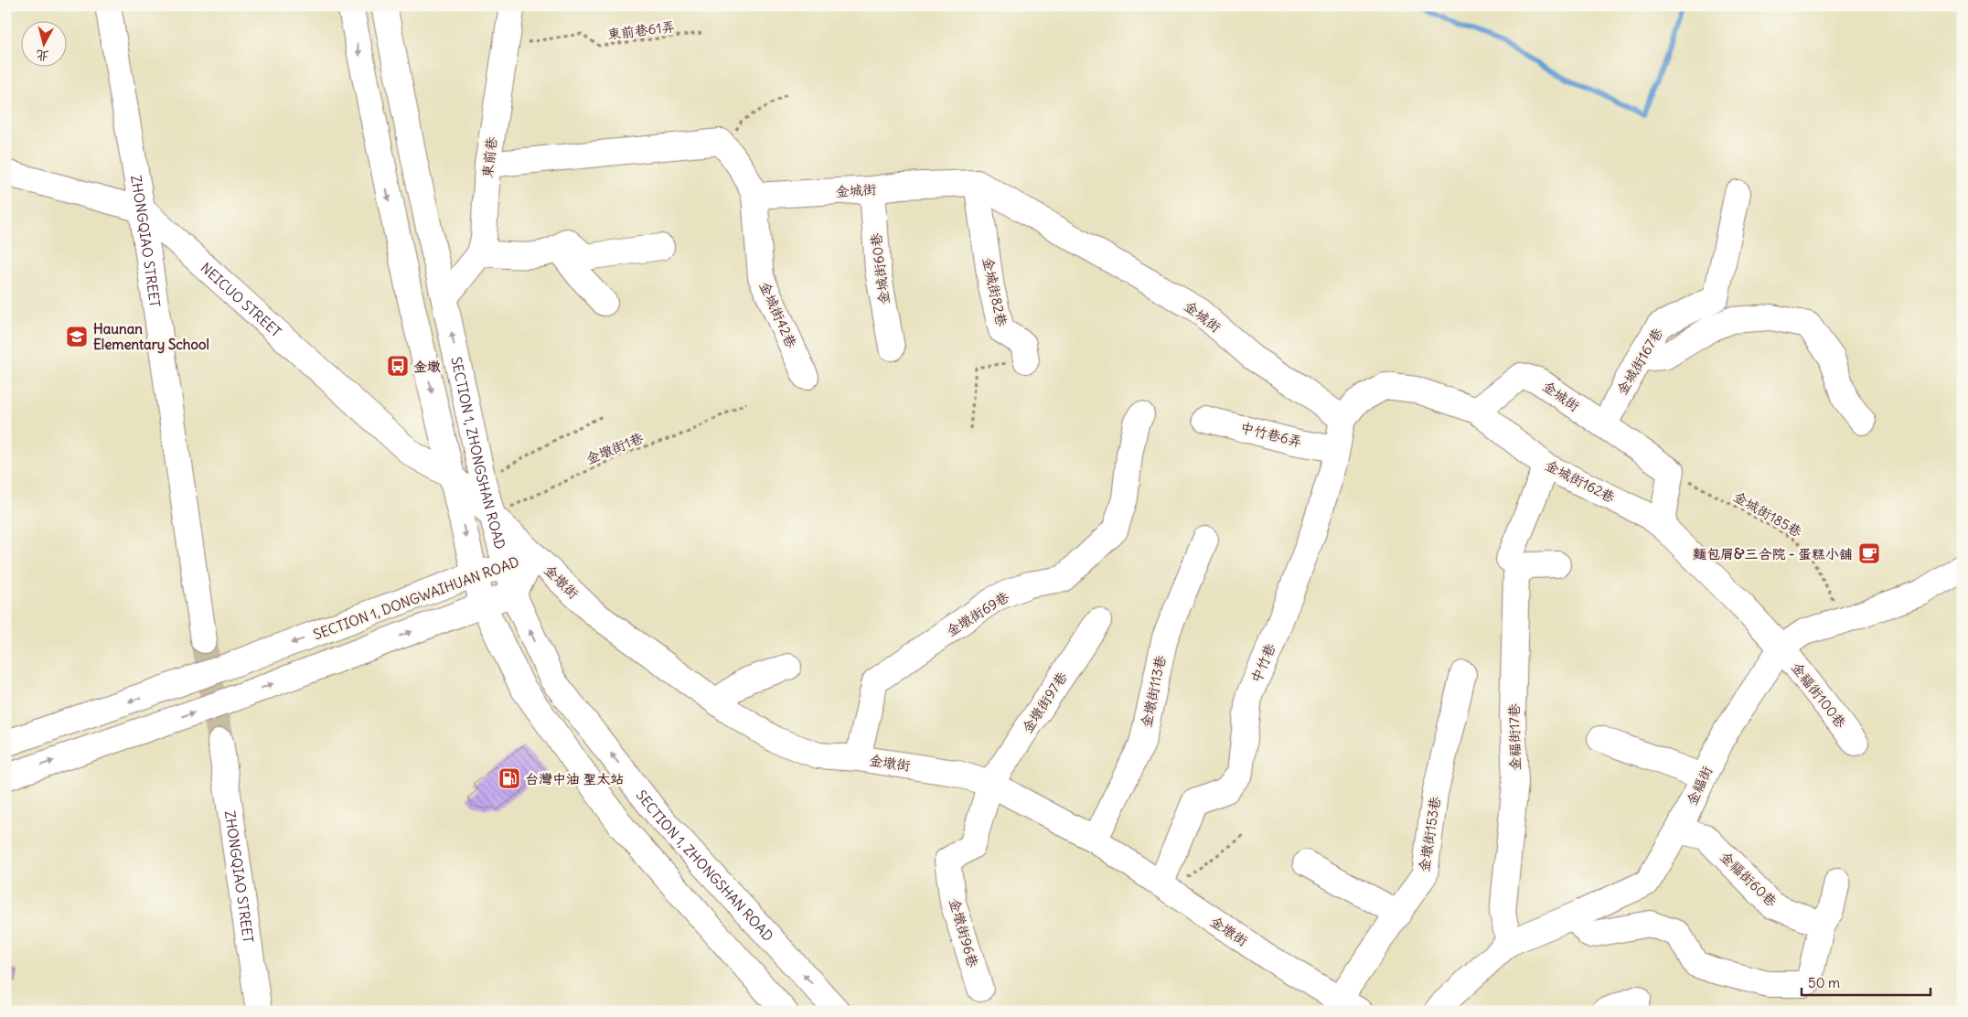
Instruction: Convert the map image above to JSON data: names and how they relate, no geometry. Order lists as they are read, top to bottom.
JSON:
{
  "streets": {
    "main road": [
      "東前巷",
      "金城街",
      "ZHONGQIAO STREET",
      "金城街60巷",
      "金城街82巷",
      "NEICUO STREET",
      "金城街42巷",
      "金城街167巷",
      "中竹巷6弄",
      "SECTION 1, ZHONGSHAN ROAD",
      "金城街162巷",
      "金墩街",
      "SECTION 1, DONGWAIHUAN ROAD",
      "金墩街69巷",
      "中竹巷",
      "金墩街113巷",
      "金福街100巷",
      "金墩街97巷",
      "金福街17巷",
      "金福街",
      "金墩街153巷",
      "金福街60巷",
      "金墩街96巷"
    ],
    "path": ["東前巷61弄", "金墩街1巷", "金城街185巷"]
  },
  "crossings": [
    ["東前巷61弄", "東前巷"],
    ["金城街", "金城街60巷"],
    ["金城街", "金城街82巷"],
    ["金城街", "金城街42巷"],
    ["金城街", "金城街167巷"],
    ["金城街", "金城街162巷"],
    ["金城街", "金城街185巷"],
    ["金城街", "中竹巷"],
    ["ZHONGQIAO STREET", "NEICUO STREET"],
    ["NEICUO STREET", "金墩街"],
    ["中竹巷6弄", "中竹巷"],
    ["金墩街1巷", "SECTION 1, ZHONGSHAN ROAD"],
    ["金墩街1巷", "金墩街"],
    ["SECTION 1, ZHONGSHAN ROAD", "金墩街"],
    ["SECTION 1, ZHONGSHAN ROAD", "SECTION 1, DONGWAIHUAN ROAD"],
    ["金城街185巷", "金福街"],
    ["金墩街", "SECTION 1, DONGWAIHUAN ROAD"],
    ["金墩街", "金墩街69巷"],
    ["金墩街", "中竹巷"],
    ["金墩街", "金墩街113巷"],
    ["金墩街", "金墩街97巷"],
    ["金墩街", "金墩街153巷"],
    ["金墩街", "金墩街96巷"],
    ["金福街100巷", "金福街"],
    ["金墩街97巷", "金墩街96巷"],
    ["金福街17巷", "金福街"],
    ["金福街", "金福街60巷"]
  ],
  "places": {
    "school or university": ["Haunan Elementary School"],
    "bus stop": ["金墩"],
    "cafe": ["麵包屑&三合院 - 蛋糕小舖"],
    "fuel station": ["台灣中油 聖太站"]
  },
  "scale_bar": "50 m",
  "north": "bottom"
}
